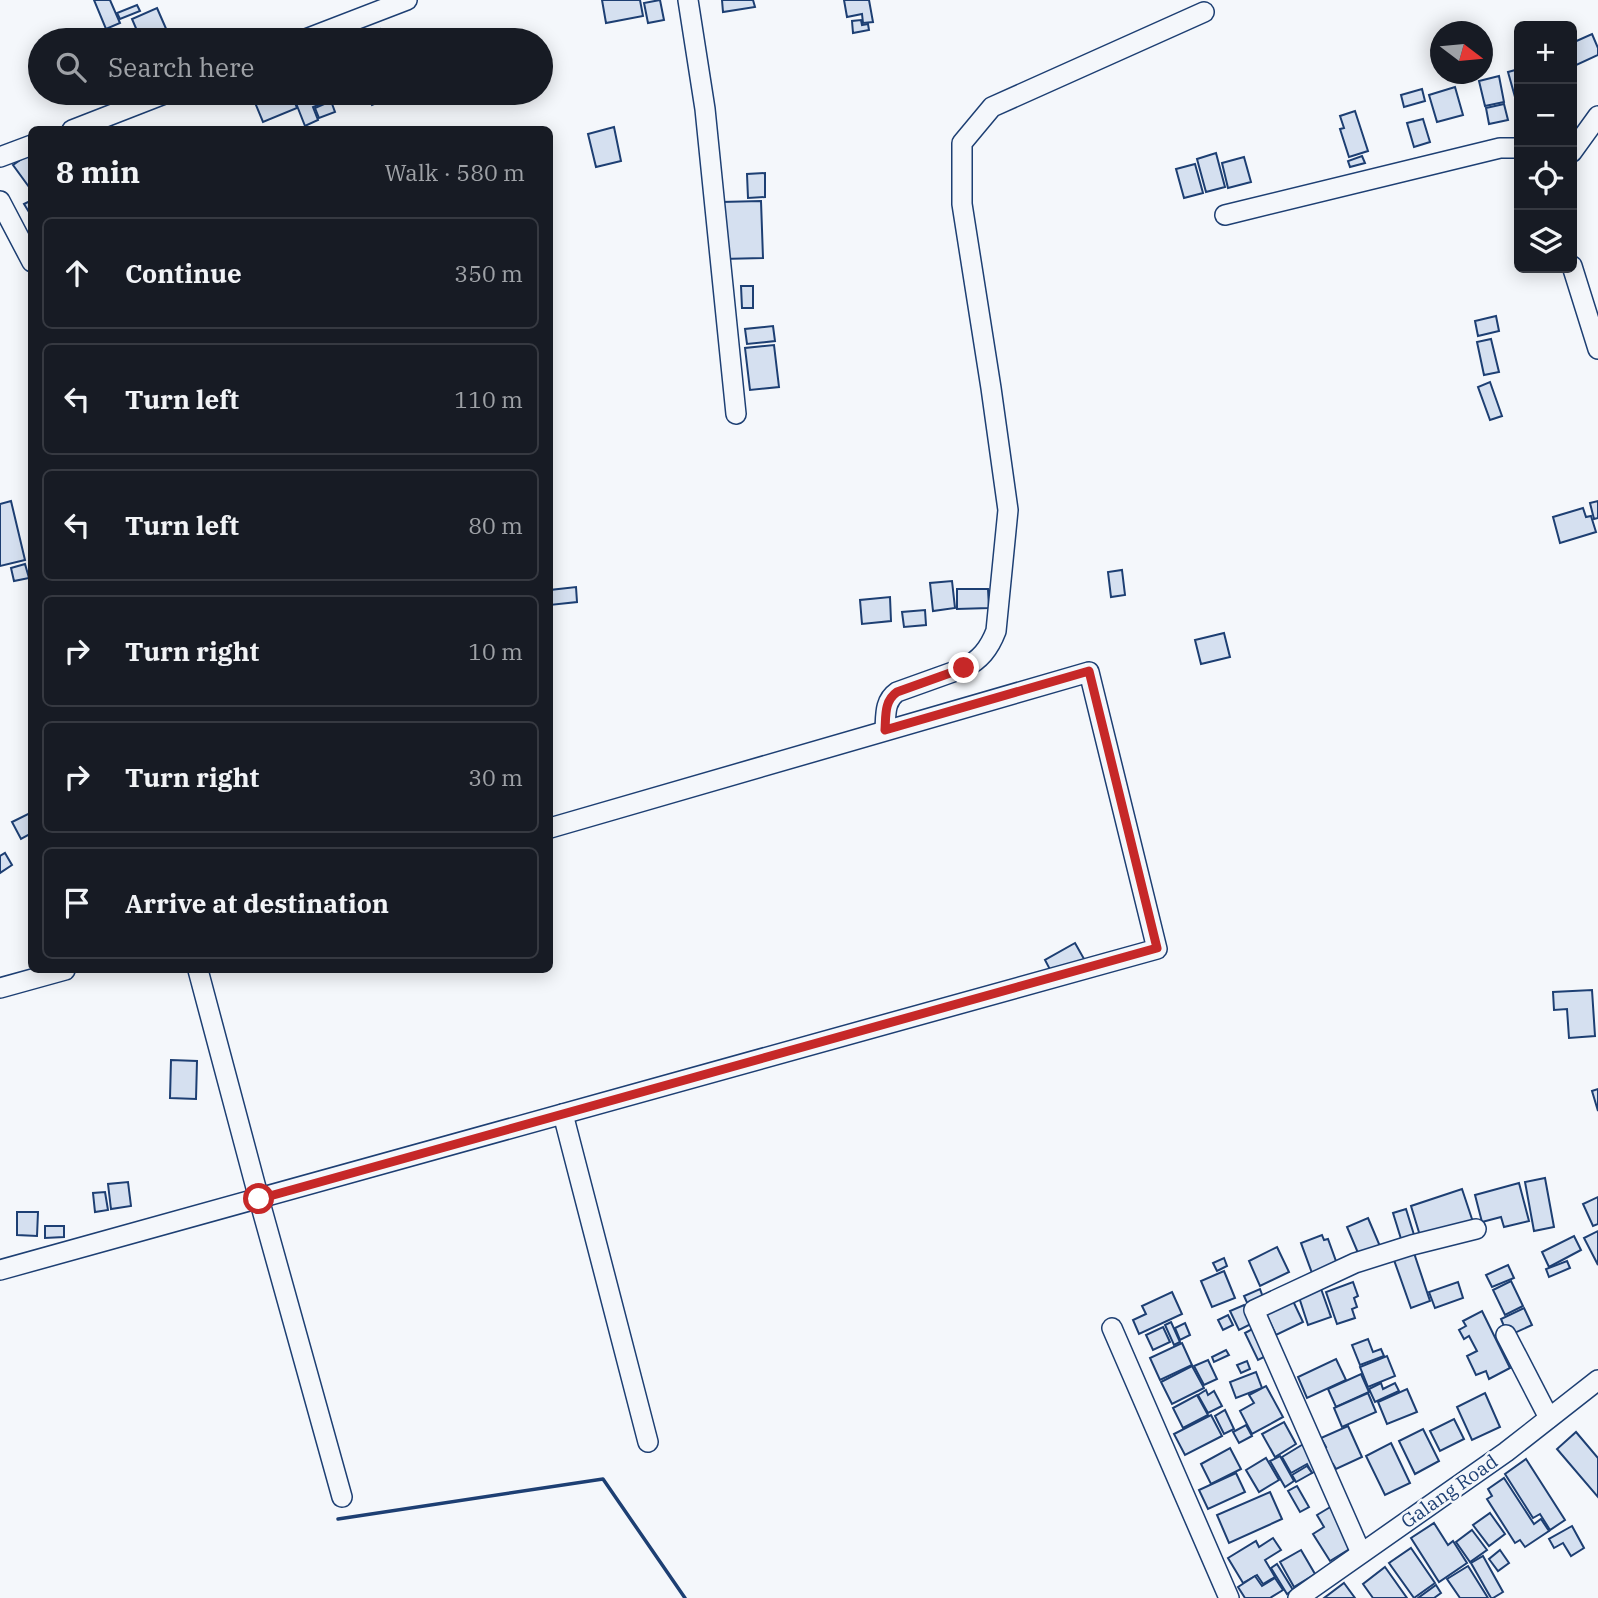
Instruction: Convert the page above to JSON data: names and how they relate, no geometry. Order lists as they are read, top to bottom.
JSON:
{
  "streets": {
    "street": ["Galang Road"]
  },
  "north": "right",
  "page": {
    "map_buttons": ["+", "−"],
    "search": "Search here",
    "heading": ["8 min", "Walk · 580 m"],
    "list": [
      ["Continue", "350 m"],
      ["Turn left", "110 m"],
      ["Turn left", "80 m"],
      ["Turn right", "10 m"],
      ["Turn right", "30 m"],
      "Arrive at destination"
    ]
  }
}
